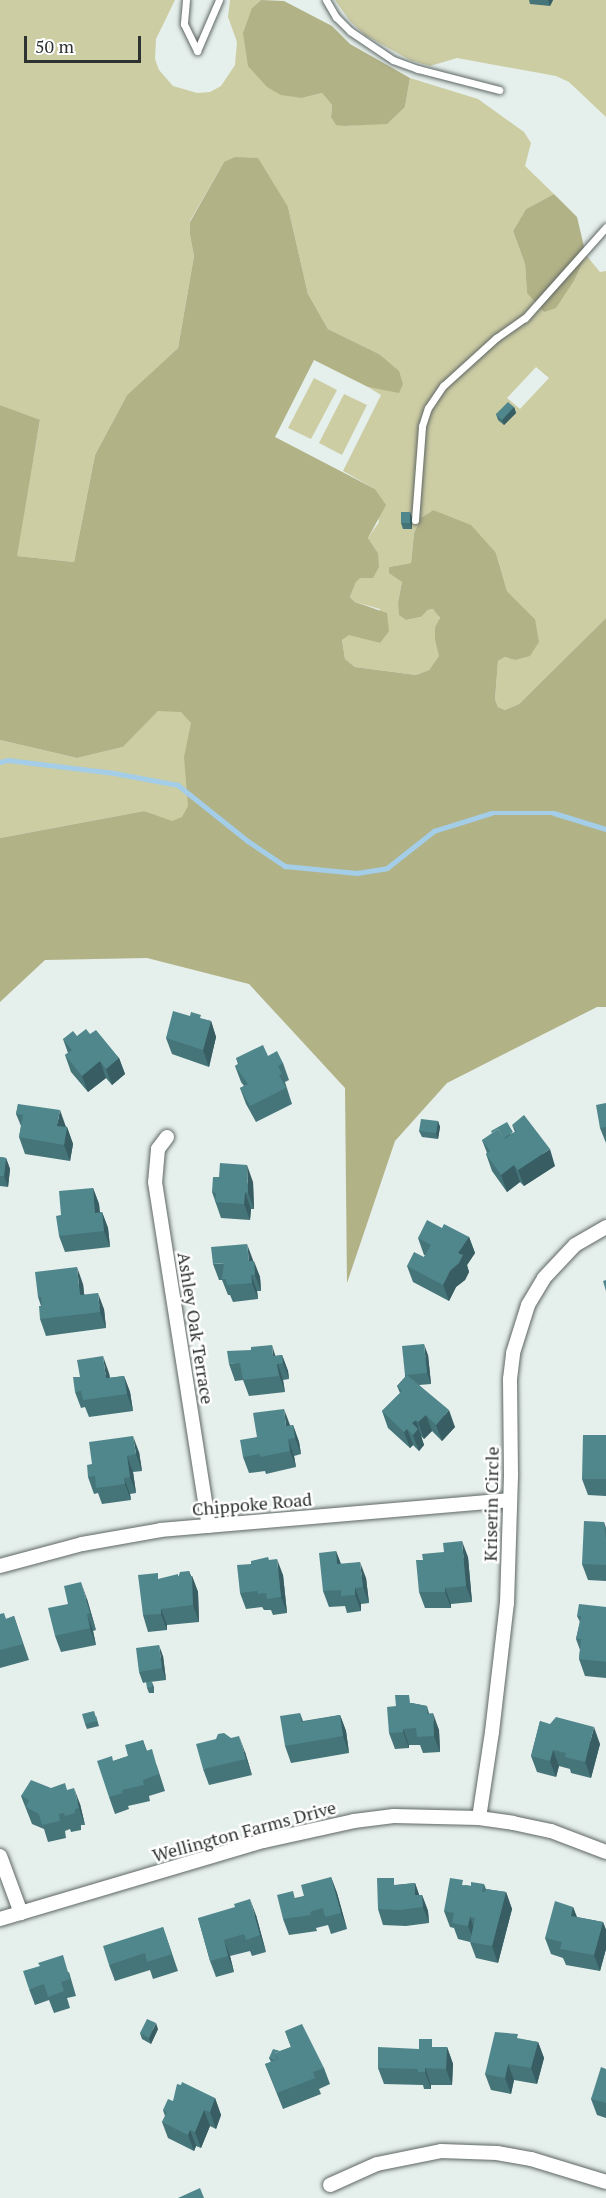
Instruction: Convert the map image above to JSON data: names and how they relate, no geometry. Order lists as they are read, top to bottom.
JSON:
{
  "streets": {
    "street": [
      "Ashley Oak Terrace",
      "Chippoke Road",
      "Kriserin Circle",
      "Wellington Farms Drive"
    ]
  },
  "crossings": [
    ["Ashley Oak Terrace", "Chippoke Road"],
    ["Chippoke Road", "Kriserin Circle"],
    ["Kriserin Circle", "Wellington Farms Drive"]
  ],
  "scale_bar": "50 m"
}
